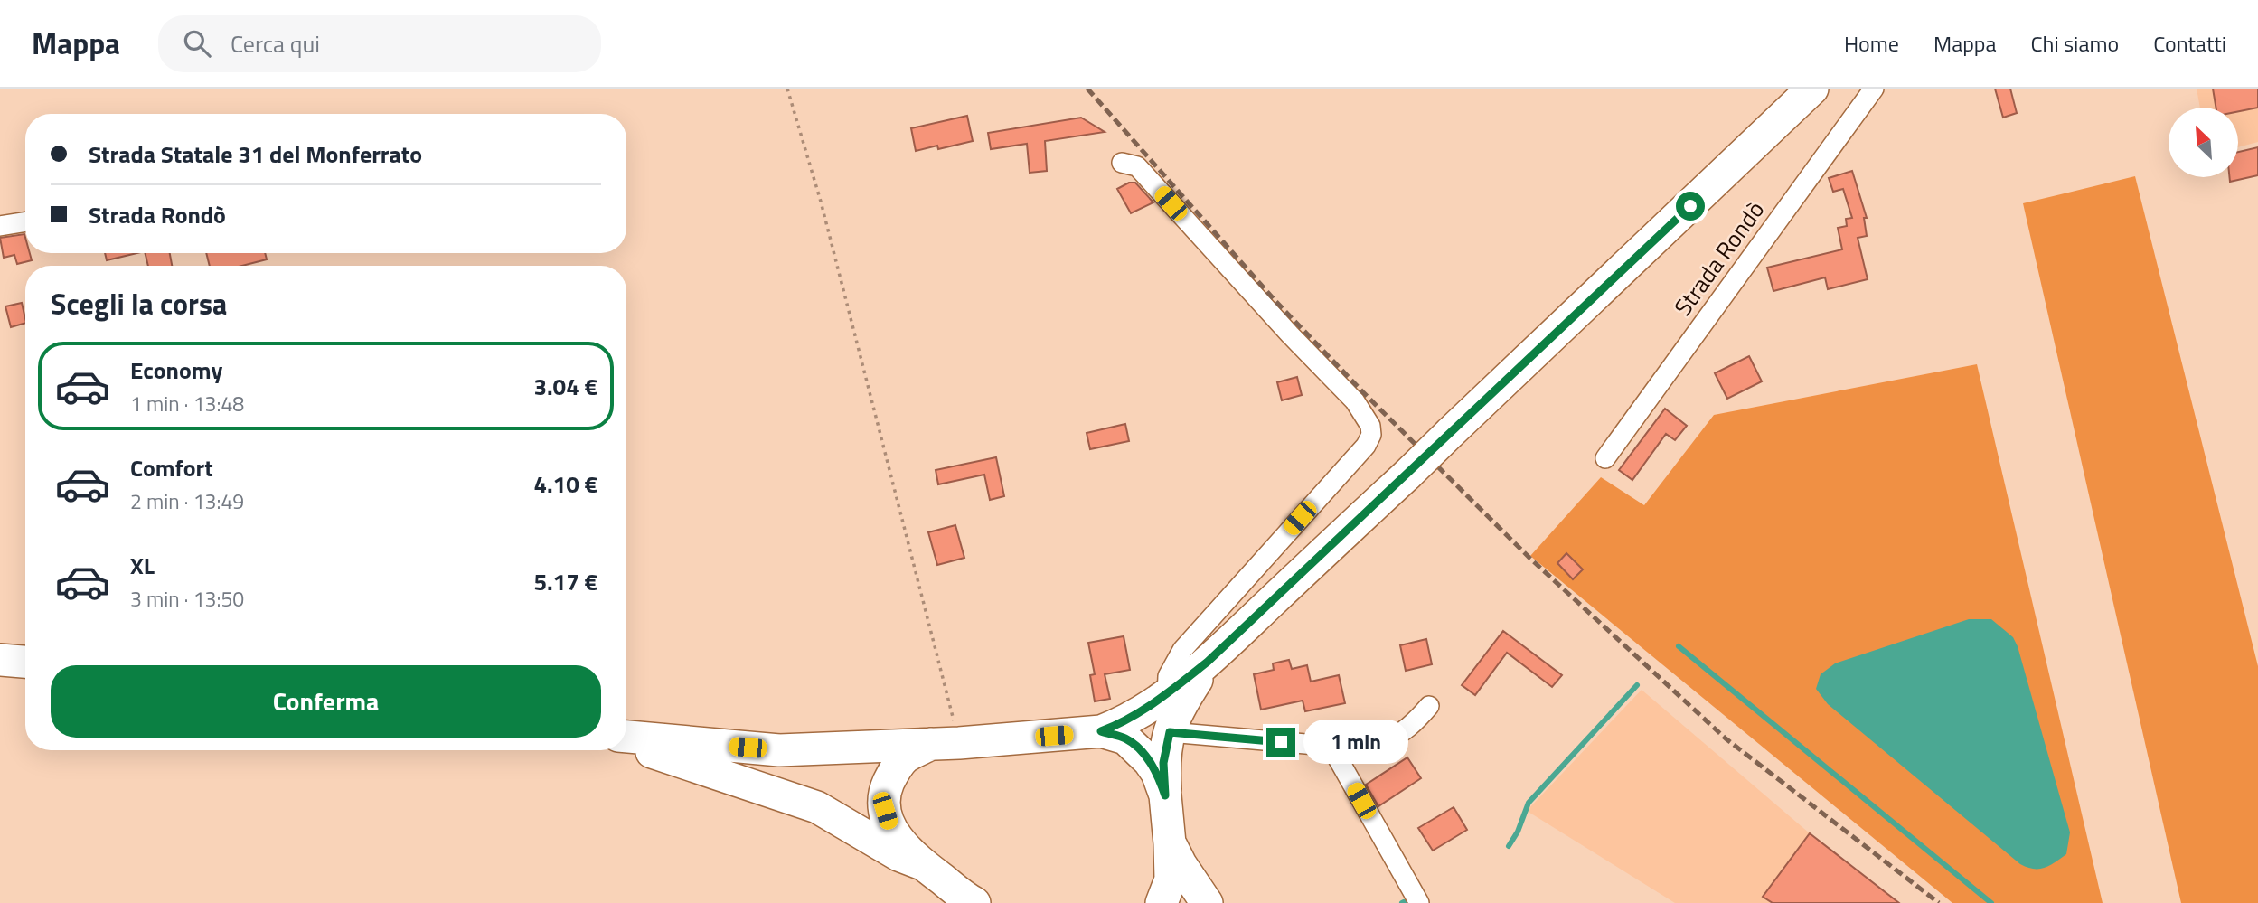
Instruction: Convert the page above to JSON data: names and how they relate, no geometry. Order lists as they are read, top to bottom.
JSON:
{
  "streets": {
    "street": ["Strada Rondò"]
  },
  "north": "top left",
  "page": {
    "header": "Mappa",
    "search": "Cerca qui",
    "nav": [
      "Home",
      "Mappa",
      "Chi siamo",
      "Contatti"
    ],
    "banner": ["Strada Statale 31 del Monferrato", "Strada Rondò"],
    "heading": "Scegli la corsa",
    "list": [
      {
        "name": "Economy",
        "note": "1 min · 13:48",
        "value": "3.04 €"
      },
      {
        "name": "Comfort",
        "note": "2 min · 13:49",
        "value": "4.10 €"
      },
      {
        "name": "XL",
        "note": "3 min · 13:50",
        "value": "5.17 €"
      }
    ],
    "buttons": "Conferma",
    "bubble": "1 min"
  }
}
